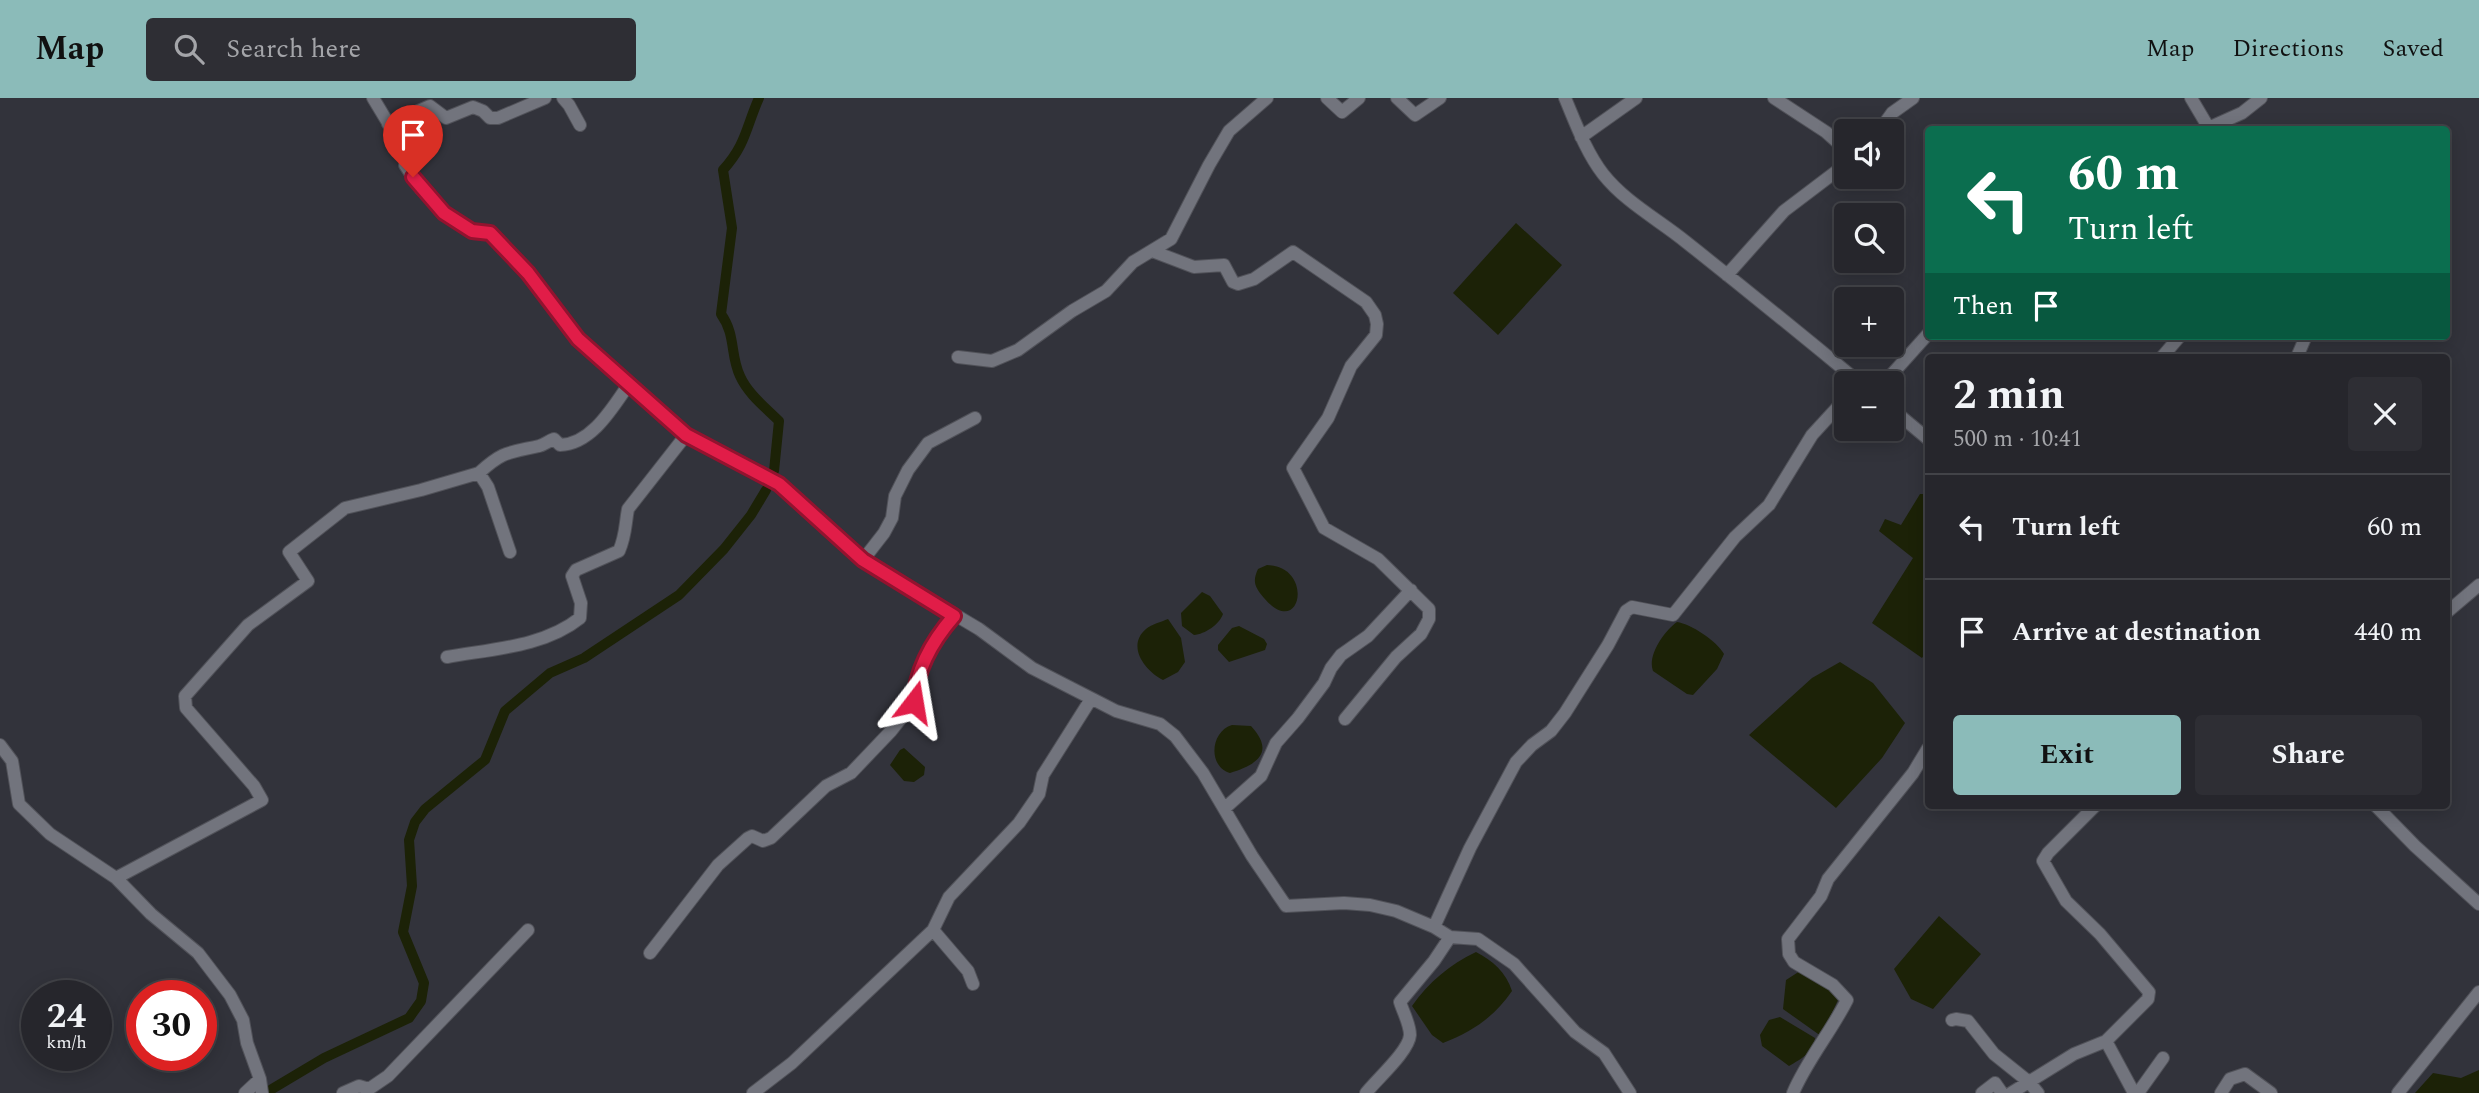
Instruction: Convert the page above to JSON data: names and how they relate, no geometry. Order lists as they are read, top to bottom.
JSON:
{
  "page": {
    "header": "Map",
    "search": "Search here",
    "nav": ["Map", "Directions", "Saved"],
    "map_buttons": ["+", "−"],
    "turn": ["60 m", "Turn left"],
    "then": "Then",
    "heading": ["2 min", "500 m · 10:41"],
    "list": [
      {
        "name": "Turn left",
        "value": "60 m"
      },
      {
        "name": "Arrive at destination",
        "value": "440 m"
      }
    ],
    "buttons": ["Exit", "Share"],
    "speed": "24 km/h",
    "limit": "30"
  }
}
